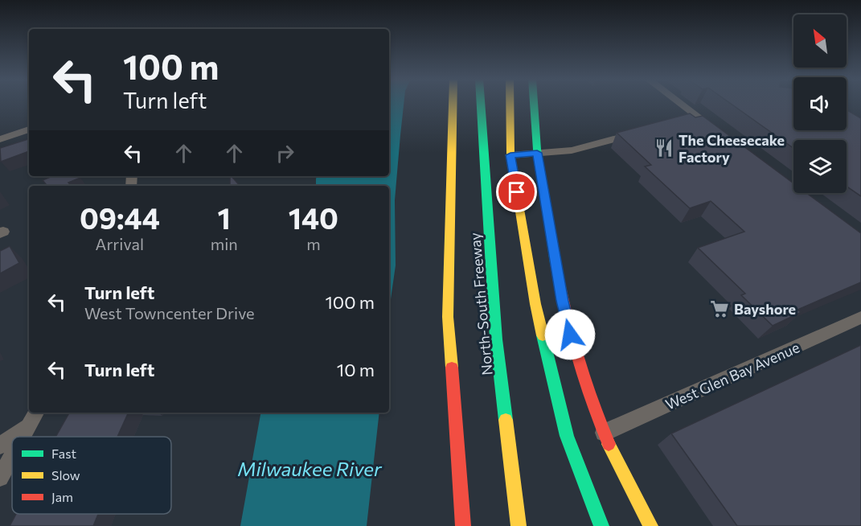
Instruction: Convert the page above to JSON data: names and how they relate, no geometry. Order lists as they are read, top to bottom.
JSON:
{
  "streets": {
    "main road": ["North-South Freeway"],
    "street": ["West Glen Bay Avenue"]
  },
  "water": ["Milwaukee River"],
  "places": {
    "restaurant": ["The Cheesecake Factory"],
    "supermarket": ["Bayshore"]
  },
  "legend": ["Fast", "Slow", "Jam"],
  "north": "top left",
  "page": {
    "turn": ["100 m", "Turn left"],
    "eta": [
      "09:44",
      "Arrival",
      "1",
      "min",
      "140",
      "m"
    ],
    "list": [
      {
        "name": "Turn left",
        "note": "West Towncenter Drive",
        "value": "100 m"
      },
      {
        "name": "Turn left",
        "value": "10 m"
      }
    ]
  }
}
